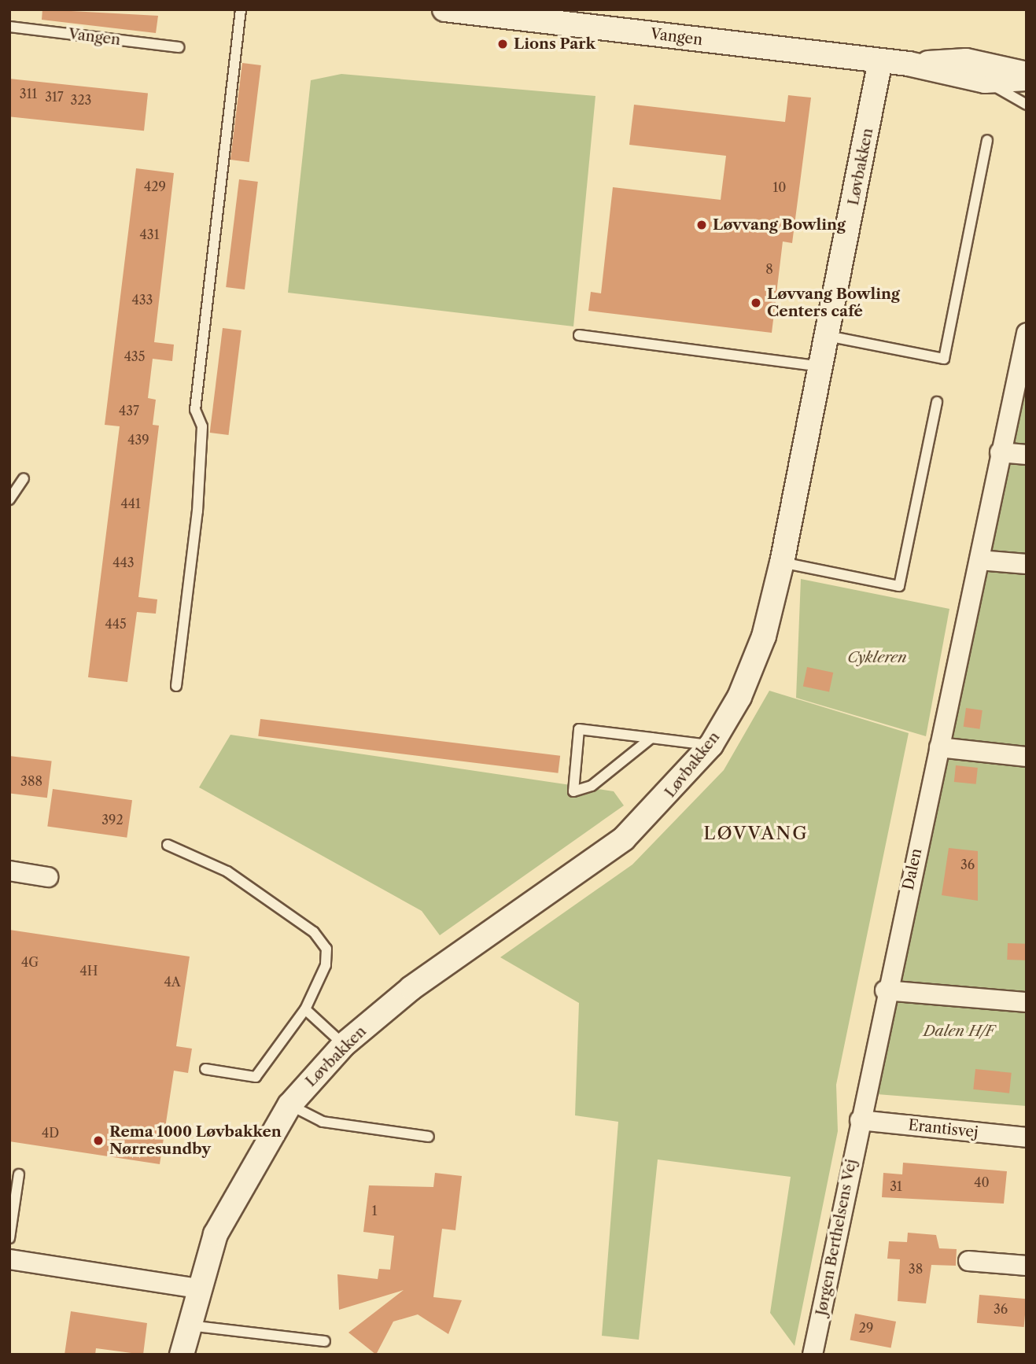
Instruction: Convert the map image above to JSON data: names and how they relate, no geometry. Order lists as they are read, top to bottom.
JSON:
{
  "streets": {
    "street": [
      "Vangen",
      "Løvbakken",
      "Dalen",
      "Erantisvej",
      "Jørgen Berthelsens Vej"
    ]
  },
  "crossings": [
    ["Vangen", "Løvbakken"],
    ["Dalen", "Erantisvej"],
    ["Dalen", "Jørgen Berthelsens Vej"],
    ["Erantisvej", "Jørgen Berthelsens Vej"]
  ],
  "districts": ["LØVVANG"],
  "parks": ["Cykleren", "Dalen H/F"],
  "places": [
    "Lions Park",
    "Løvvang Bowling",
    "Løvvang Bowling Centers café",
    "Rema 1000 Løvbakken Nørresundby"
  ],
  "house_numbers": [
    "311",
    "317",
    "323",
    "429",
    "10",
    "431",
    "8",
    "433",
    "435",
    "437",
    "439",
    "441",
    "443",
    "445",
    "388",
    "392",
    "36",
    "4G",
    "4H",
    "4A",
    "4D",
    "40",
    "31",
    "1",
    "38",
    "36",
    "29"
  ]
}
